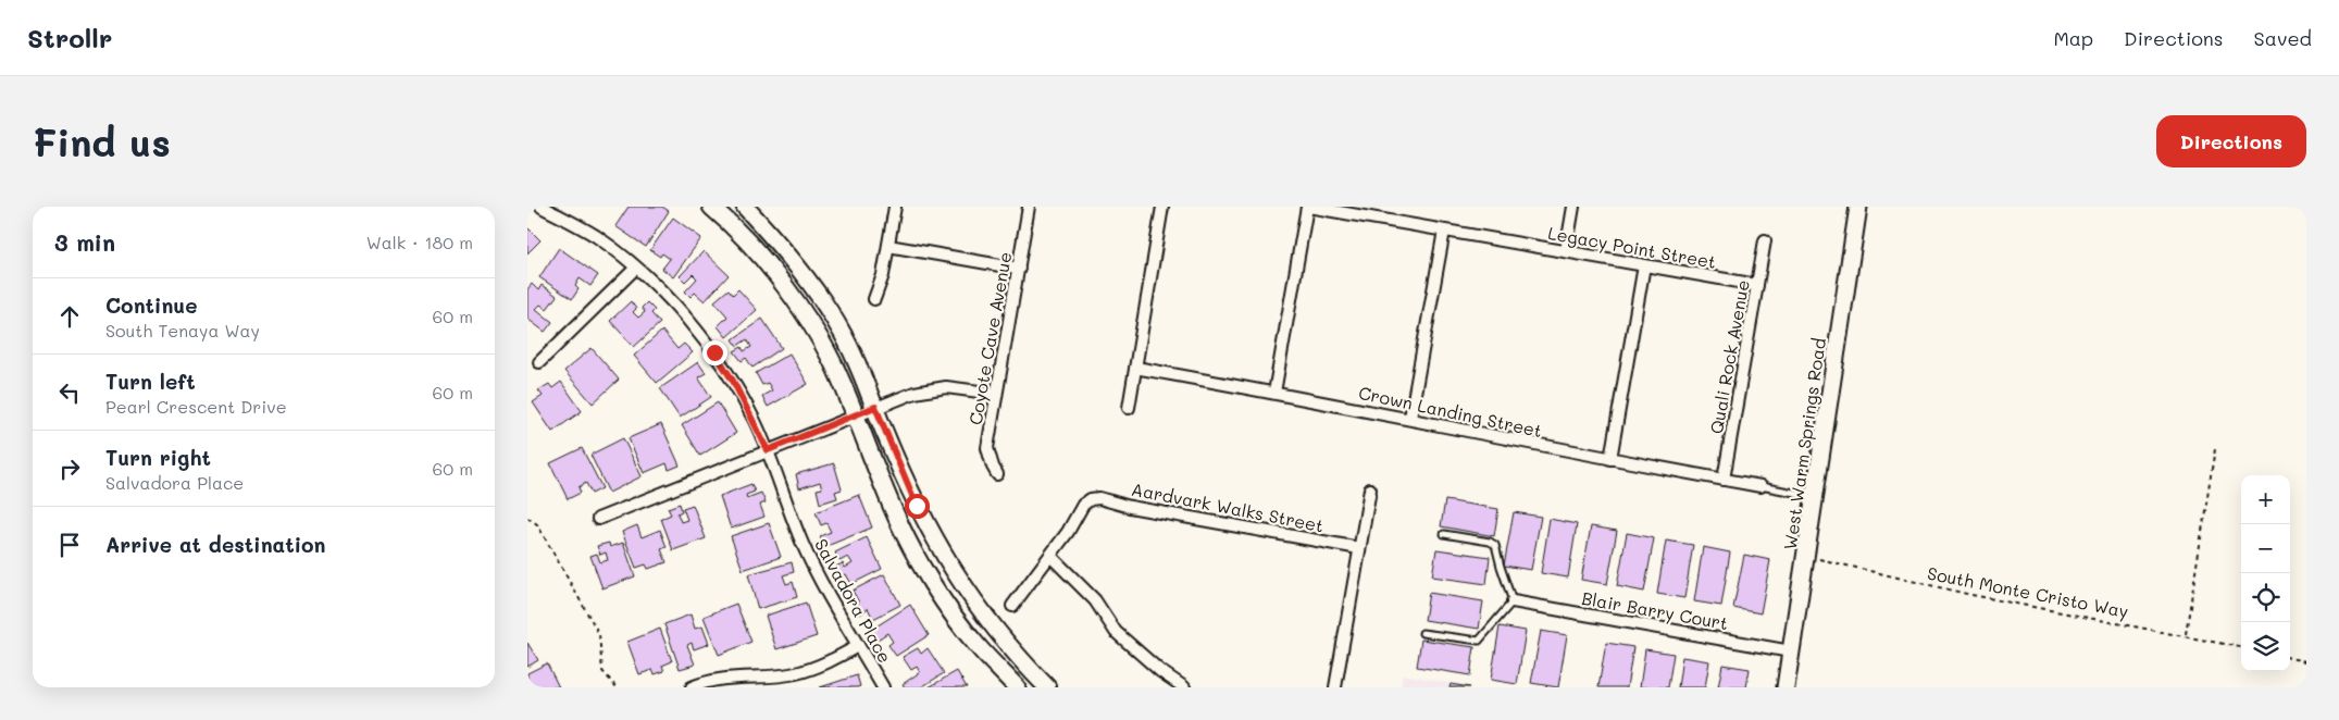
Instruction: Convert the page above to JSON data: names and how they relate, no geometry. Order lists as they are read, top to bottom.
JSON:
{
  "streets": {
    "street": [
      "Legacy Point Street",
      "Coyote Cave Avenue",
      "Quali Rock Avenue",
      "Crown Landing Street",
      "West Warm Springs Road",
      "Aardvark Walks Street",
      "Salvadora Place",
      "Blair Barry Court"
    ],
    "path": ["South Monte Cristo Way"]
  },
  "crossings": [
    ["Legacy Point Street", "Quali Rock Avenue"],
    ["Quali Rock Avenue", "Crown Landing Street"],
    ["West Warm Springs Road", "South Monte Cristo Way"],
    ["West Warm Springs Road", "Blair Barry Court"]
  ],
  "page": {
    "header": "Strollr",
    "nav": ["Map", "Directions", "Saved"],
    "buttons": "Directions",
    "title": "Find us",
    "heading": ["3 min", "Walk · 180 m"],
    "list": [
      ["Continue", "South Tenaya Way", "60 m"],
      ["Turn left", "Pearl Crescent Drive", "60 m"],
      ["Turn right", "Salvadora Place", "60 m"],
      "Arrive at destination"
    ],
    "map_buttons": ["+", "−"]
  }
}
